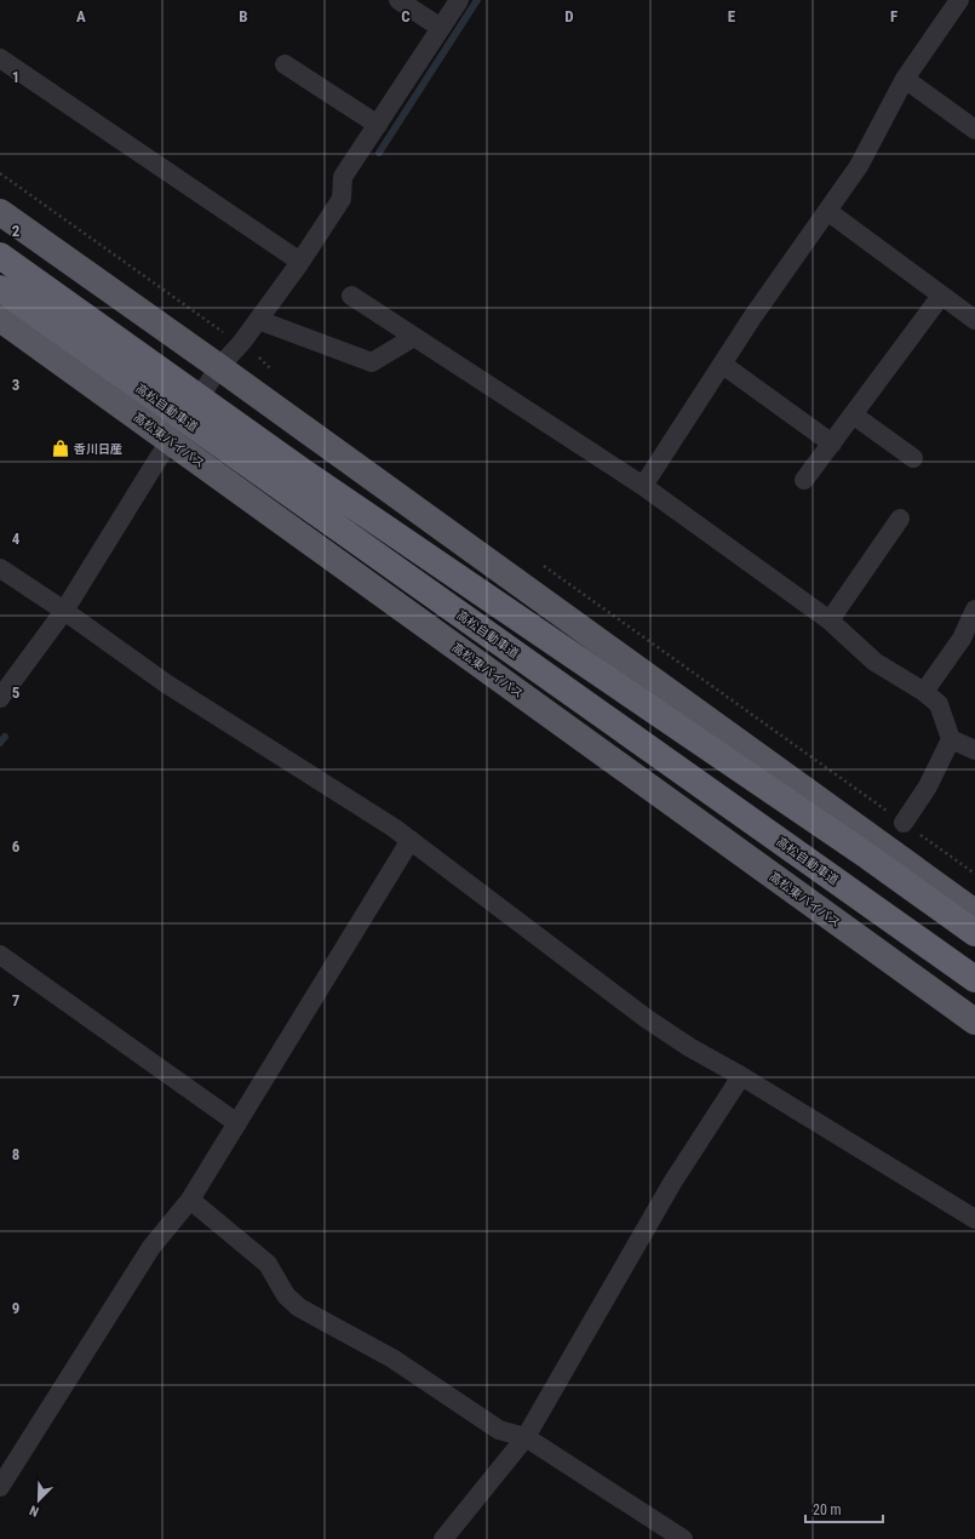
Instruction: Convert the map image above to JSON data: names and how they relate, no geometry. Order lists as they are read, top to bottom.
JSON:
{
  "streets": {
    "highway": ["高松自動車道", "高松東バイパス"]
  },
  "places": {
    "shop": ["香川日産"]
  },
  "scale_bar": "20 m",
  "north": "bottom left",
  "grid": {
    "columns": [
      "A",
      "B",
      "C",
      "D",
      "E",
      "F"
    ],
    "rows": [
      "1",
      "2",
      "3",
      "4",
      "5",
      "6",
      "7",
      "8",
      "9"
    ]
  }
}
